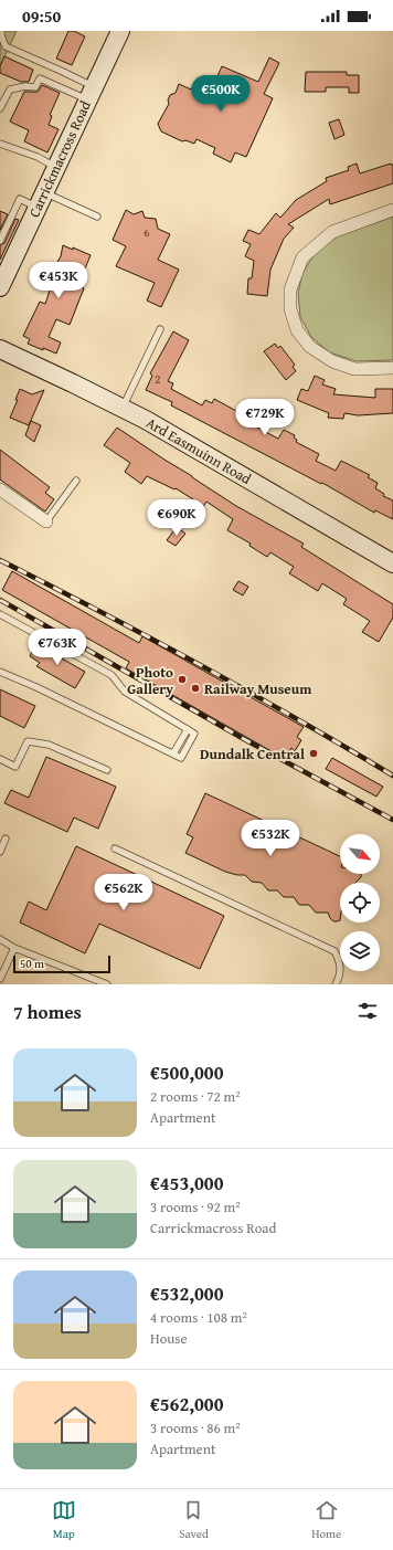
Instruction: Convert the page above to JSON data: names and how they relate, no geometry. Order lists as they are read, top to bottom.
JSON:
{
  "streets": {
    "street": ["Carrickmacross Road", "Ard Easmuinn Road"]
  },
  "places": ["Photo Gallery", "Railway Museum", "Dundalk Central"],
  "house_numbers": ["6", "2"],
  "scale_bar": "50 m",
  "north": "bottom right",
  "page": {
    "status": "09:50",
    "price": [
      "€500K",
      "€453K",
      "€729K",
      "€690K",
      "€763K",
      "€532K",
      "€562K"
    ],
    "scale": "50 m",
    "heading": "7 homes",
    "list": [
      {
        "name": "€500,000",
        "note": "2 rooms · 72 m² · Apartment"
      },
      {
        "name": "€453,000",
        "note": "3 rooms · 92 m² · Carrickmacross Road"
      },
      {
        "name": "€532,000",
        "note": "4 rooms · 108 m² · House"
      },
      {
        "name": "€562,000",
        "note": "3 rooms · 86 m² · Apartment"
      }
    ],
    "tabs": ["Map", "Saved", "Home"]
  }
}
